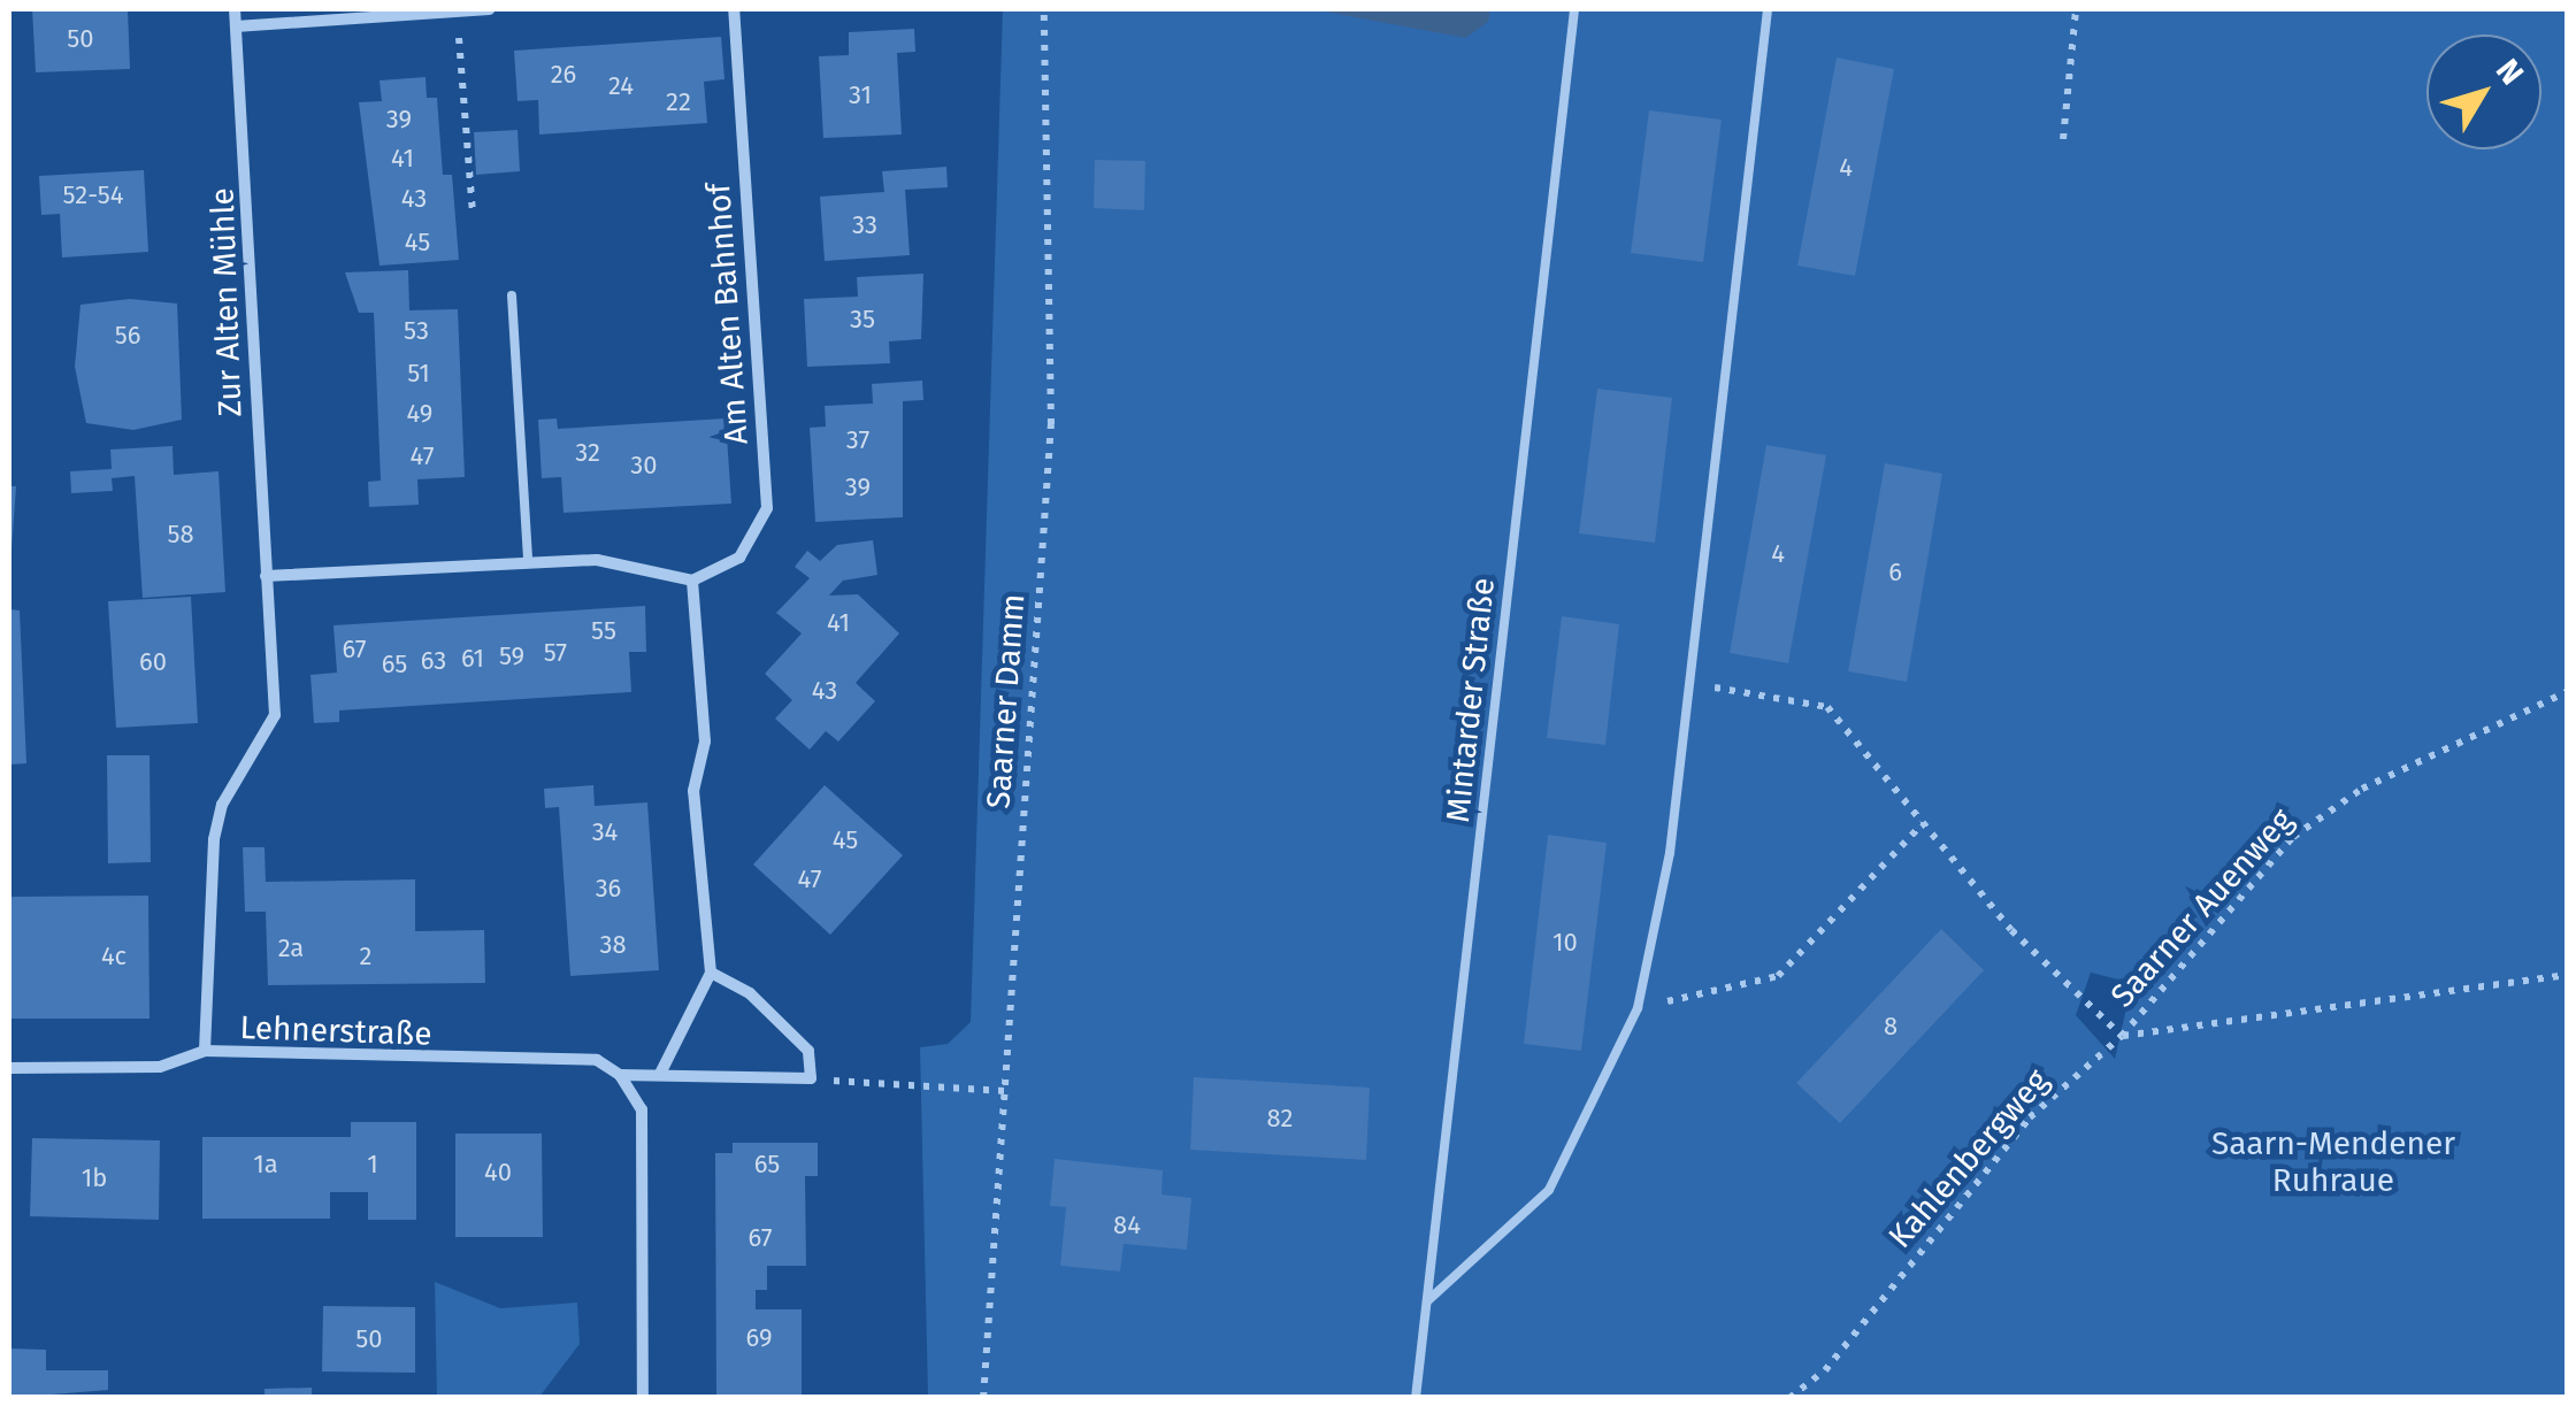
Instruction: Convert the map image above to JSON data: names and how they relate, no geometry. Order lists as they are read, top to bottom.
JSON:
{
  "streets": {
    "street": ["Zur Alten Mühle", "Am Alten Bahnhof", "Lehnerstraße"],
    "lane": ["Mintarder Straße"],
    "path": ["Saarner Damm", "Saarner Auenweg", "Kahlenbergweg"]
  },
  "crossings": [
    ["Zur Alten Mühle", "Lehnerstraße"],
    ["Saarner Auenweg", "Kahlenbergweg"]
  ],
  "parks": ["Saarn-Mendener Ruhraue"],
  "house_numbers": [
    "50",
    "26",
    "24",
    "31",
    "22",
    "39",
    "41",
    "4",
    "52-54",
    "43",
    "33",
    "45",
    "35",
    "53",
    "56",
    "51",
    "49",
    "37",
    "32",
    "47",
    "30",
    "39",
    "58",
    "4",
    "6",
    "41",
    "55",
    "67",
    "57",
    "59",
    "61",
    "63",
    "60",
    "65",
    "43",
    "34",
    "45",
    "47",
    "36",
    "10",
    "38",
    "2a",
    "4c",
    "2",
    "8",
    "82",
    "1a",
    "1",
    "65",
    "40",
    "1b",
    "84",
    "67",
    "69",
    "50"
  ],
  "north": "top right"
}
